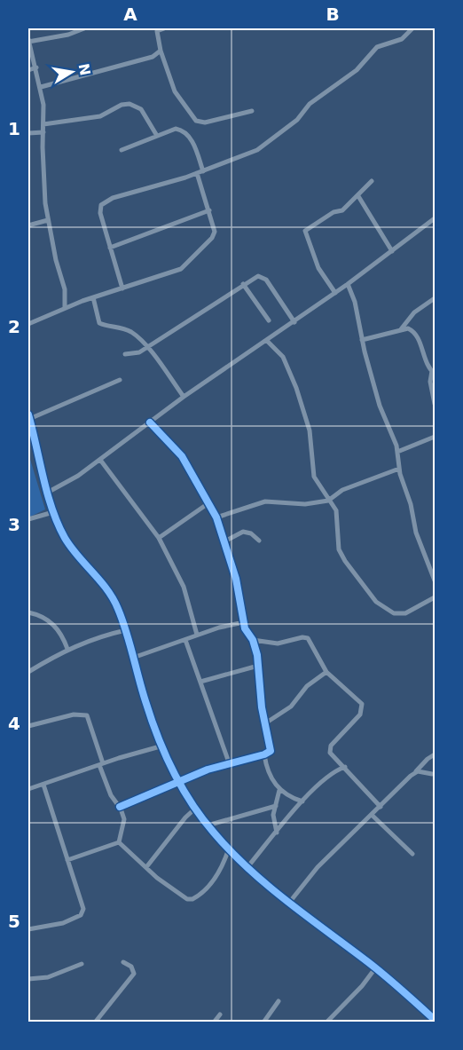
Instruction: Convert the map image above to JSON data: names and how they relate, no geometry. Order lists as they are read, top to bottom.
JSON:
{
  "north": "right",
  "grid": {
    "columns": ["A", "B"],
    "rows": [
      "1",
      "2",
      "3",
      "4",
      "5"
    ]
  }
}
